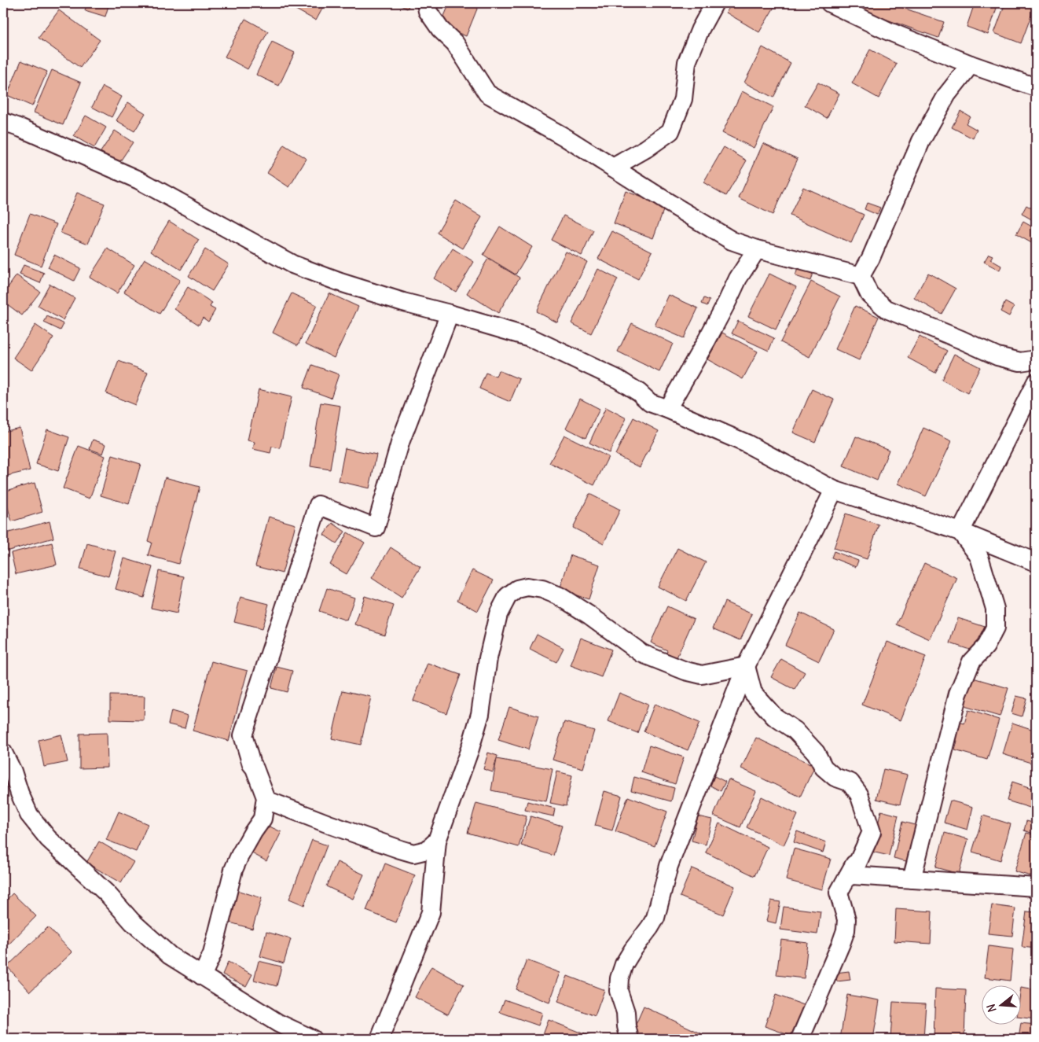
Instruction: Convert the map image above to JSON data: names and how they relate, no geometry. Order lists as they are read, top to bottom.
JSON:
{
  "north": "left"
}
